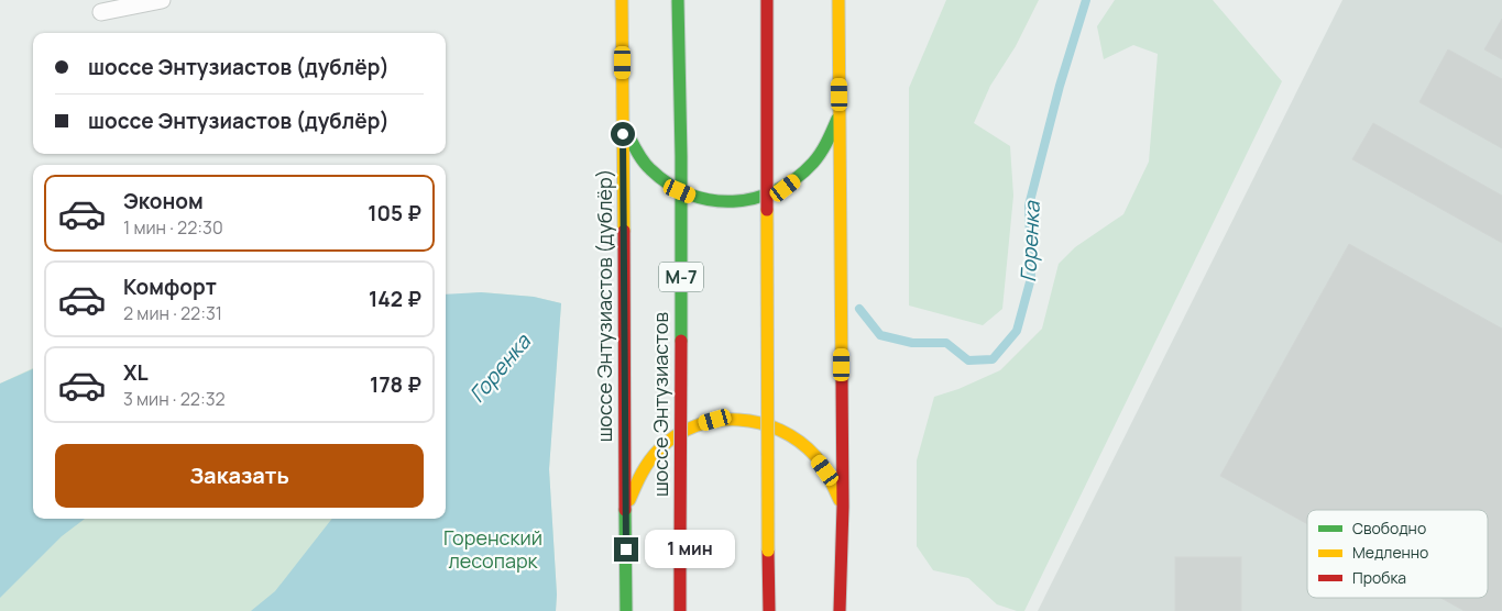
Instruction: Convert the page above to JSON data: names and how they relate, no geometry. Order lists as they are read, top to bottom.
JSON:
{
  "streets": {
    "main road": ["М-7", "шоссе Энтузиастов (дублёр)", "шоссе Энтузиастов"]
  },
  "water": ["Горенка"],
  "parks": ["Горенский лесопарк"],
  "legend": ["Свободно", "Медленно", "Пробка"],
  "page": {
    "banner": ["шоссе Энтузиастов (дублёр)", "шоссе Энтузиастов (дублёр)"],
    "list": [
      {
        "name": "Эконом",
        "note": "1 мин · 22:30",
        "value": "105 ₽"
      },
      {
        "name": "Комфорт",
        "note": "2 мин · 22:31",
        "value": "142 ₽"
      },
      {
        "name": "XL",
        "note": "3 мин · 22:32",
        "value": "178 ₽"
      }
    ],
    "buttons": "Заказать",
    "bubble": "1 мин"
  }
}
